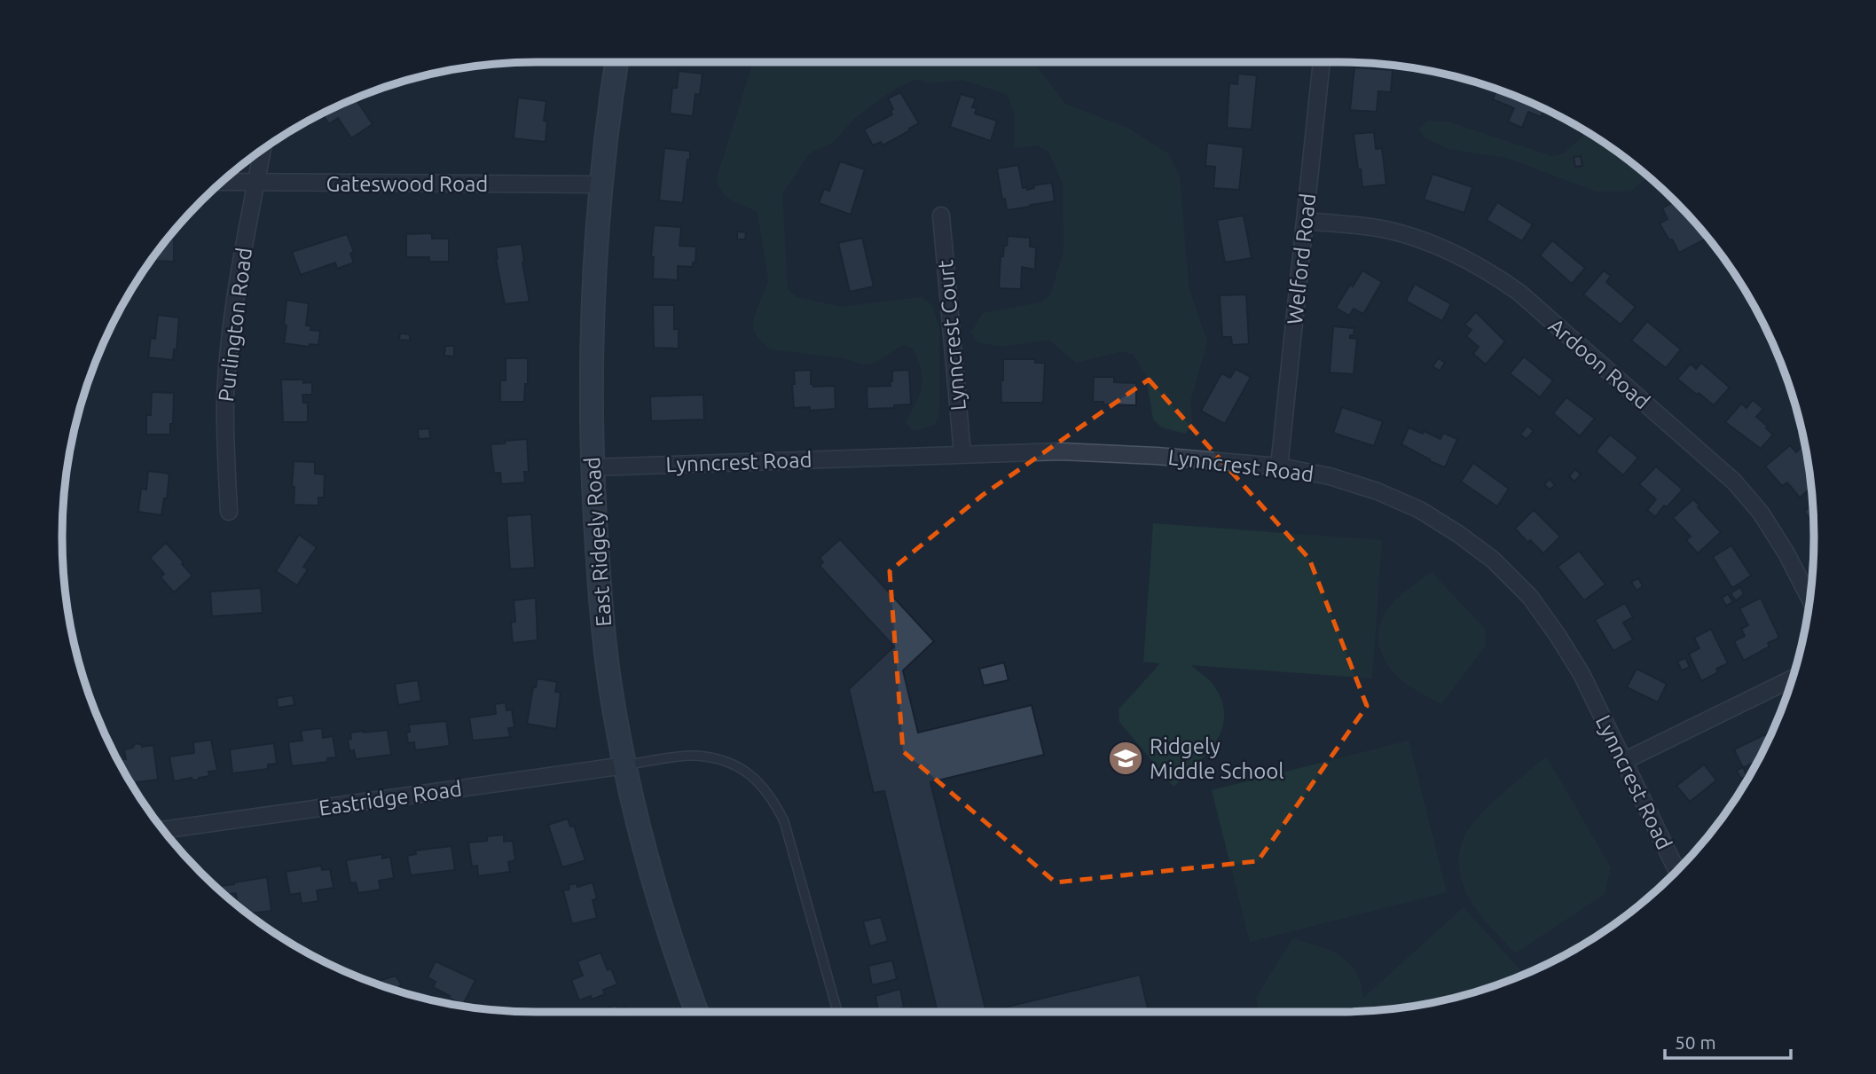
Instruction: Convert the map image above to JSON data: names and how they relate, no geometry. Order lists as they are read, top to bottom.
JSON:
{
  "streets": {
    "street": [
      "Gateswood Road",
      "Welford Road",
      "Purlington Road",
      "Lynncrest Court",
      "Ardoon Road",
      "Lynncrest Road",
      "East Ridgely Road",
      "Eastridge Road"
    ]
  },
  "crossings": [
    ["Gateswood Road", "Purlington Road"],
    ["Gateswood Road", "East Ridgely Road"],
    ["Welford Road", "Ardoon Road"],
    ["Welford Road", "Lynncrest Road"],
    ["Lynncrest Court", "Lynncrest Road"],
    ["Lynncrest Road", "East Ridgely Road"],
    ["East Ridgely Road", "Eastridge Road"]
  ],
  "places": {
    "school or university": ["Ridgely Middle School"]
  },
  "scale_bar": "50 m"
}
